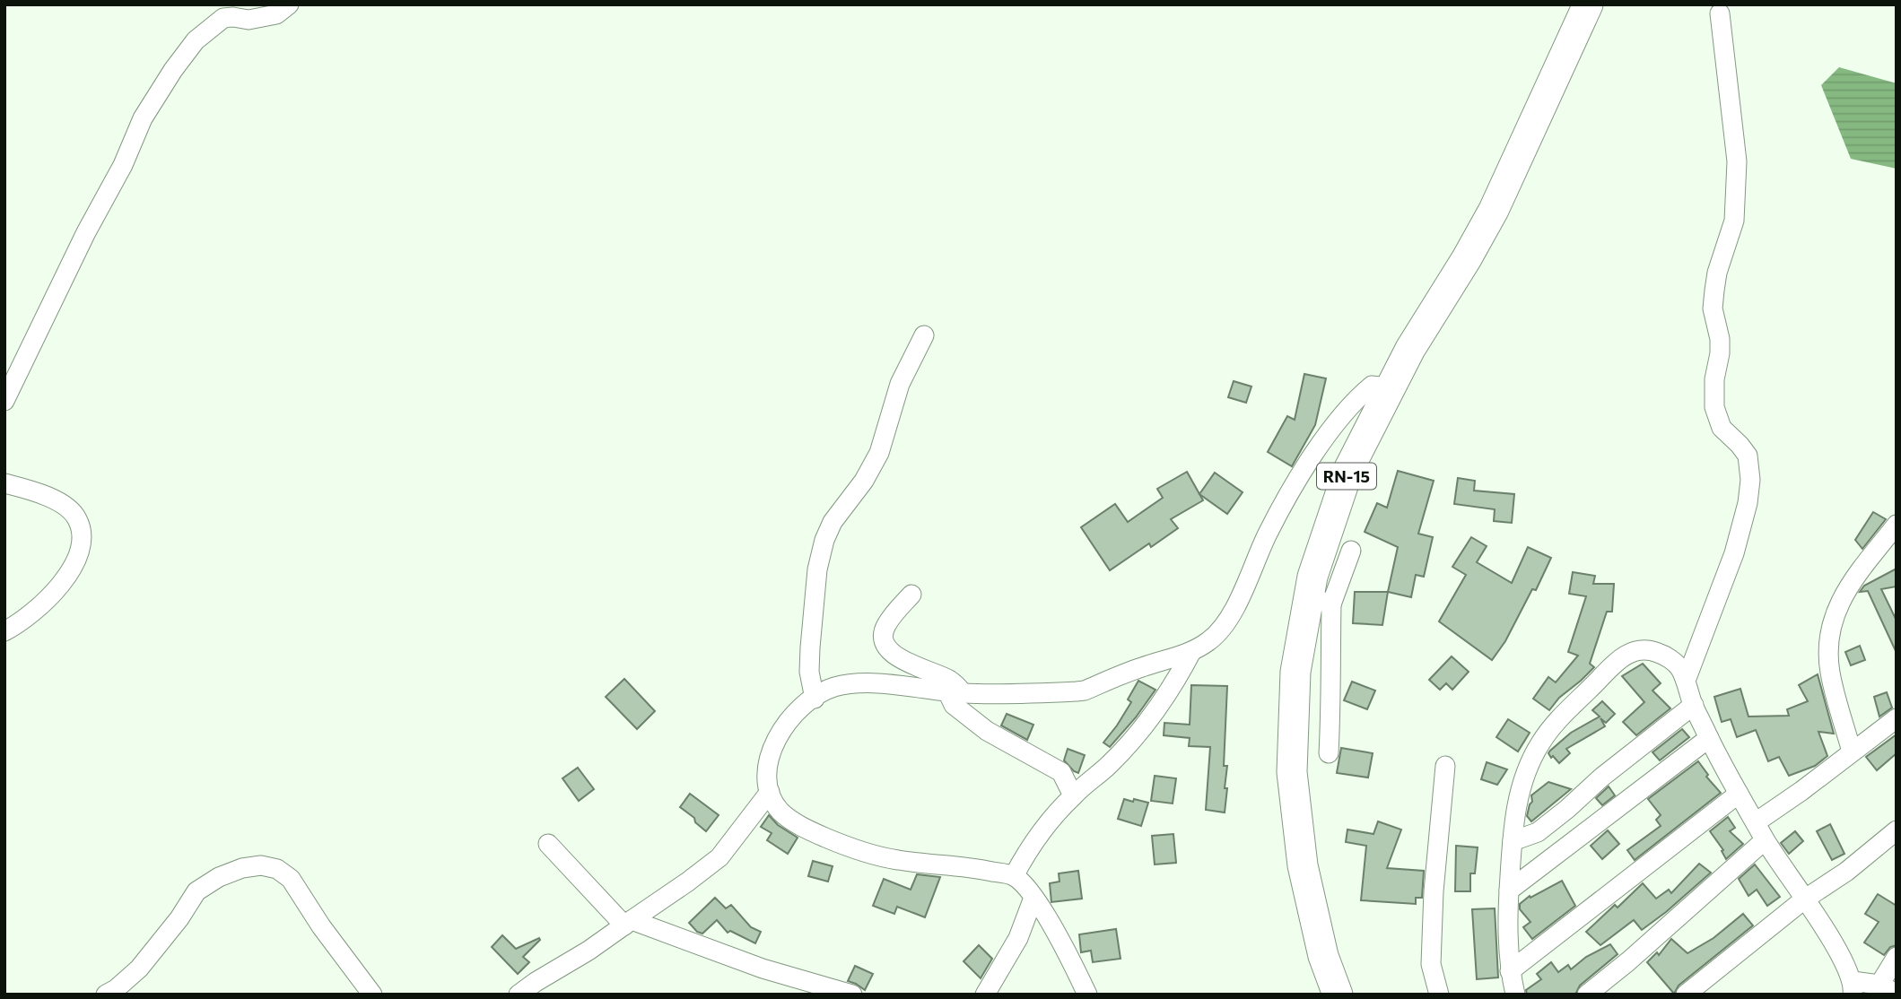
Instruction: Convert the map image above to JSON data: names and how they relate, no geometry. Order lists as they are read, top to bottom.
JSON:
{
  "streets": {
    "main road": ["RN-15"]
  }
}
